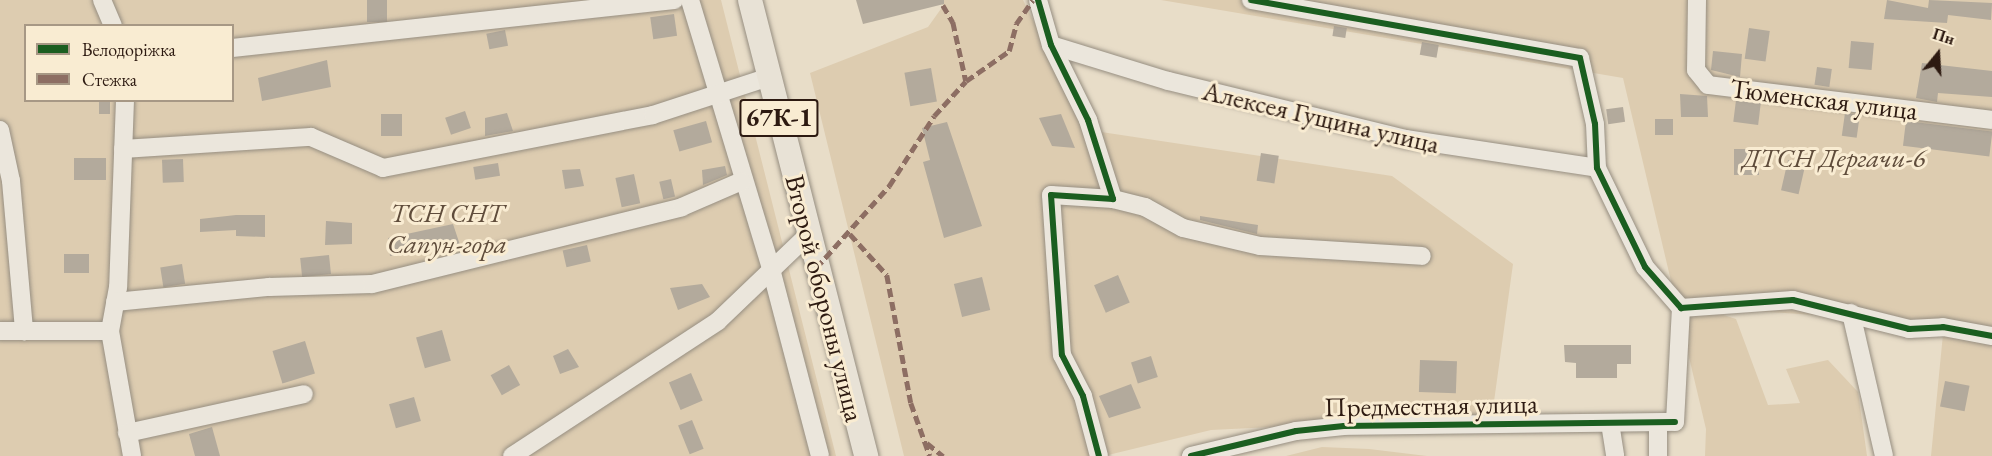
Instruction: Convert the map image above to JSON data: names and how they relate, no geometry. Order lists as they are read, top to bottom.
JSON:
{
  "streets": {
    "main road": ["67К-1", "Второй обороны улица"],
    "street": ["Тюменская улица", "Алексея Гущина улица", "Предместная улица"]
  },
  "parks": ["ДТСН Дергачи-6", "ТСН СНТ Сапун-гора"],
  "legend": ["Велодоріжка", "Стежка"],
  "north": "top"
}
